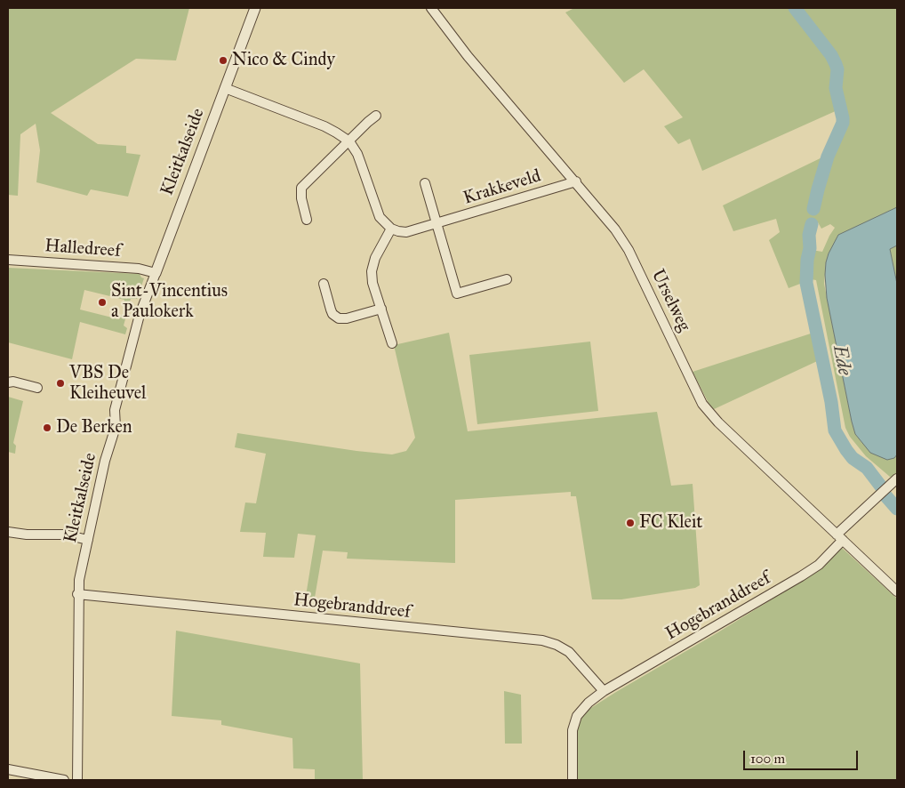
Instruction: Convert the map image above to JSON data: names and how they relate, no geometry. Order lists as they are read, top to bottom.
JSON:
{
  "streets": {
    "street": [
      "Kleitkalseide",
      "Krakkeveld",
      "Halledreef",
      "Urselweg",
      "Hogebranddreef"
    ]
  },
  "crossings": [
    ["Kleitkalseide", "Halledreef"],
    ["Kleitkalseide", "Hogebranddreef"],
    ["Krakkeveld", "Urselweg"],
    ["Urselweg", "Hogebranddreef"]
  ],
  "water": ["Ede"],
  "places": [
    "Nico & Cindy",
    "Sint-Vincentius a Paulokerk",
    "VBS De Kleiheuvel",
    "De Berken",
    "FC Kleit"
  ],
  "scale_bar": "100 m"
}
